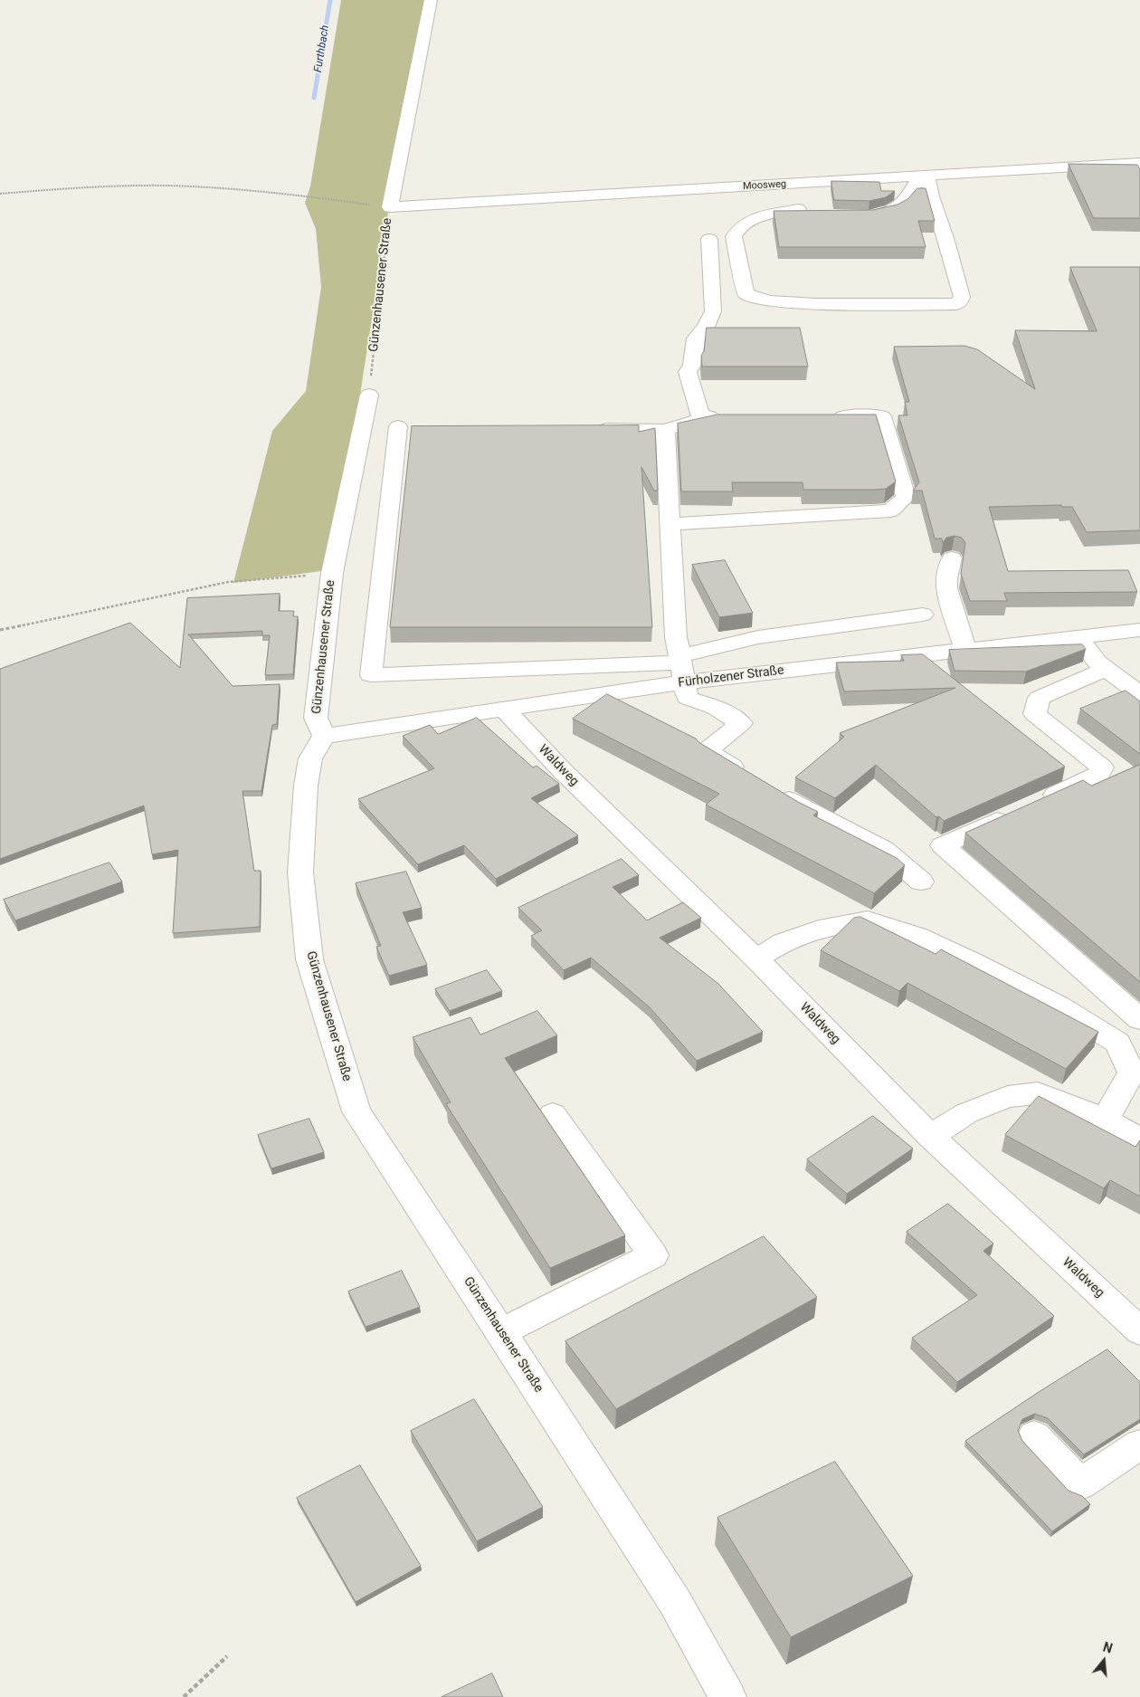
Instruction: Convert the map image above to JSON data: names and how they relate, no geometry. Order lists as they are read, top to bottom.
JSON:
{
  "streets": {
    "street": [
      "Moosweg",
      "Günzenhausener Straße",
      "Fürholzener Straße",
      "Waldweg"
    ]
  },
  "crossings": [
    ["Moosweg", "Günzenhausener Straße"],
    ["Günzenhausener Straße", "Fürholzener Straße"],
    ["Fürholzener Straße", "Waldweg"]
  ],
  "water": ["Furthbach"],
  "north": "top"
}
